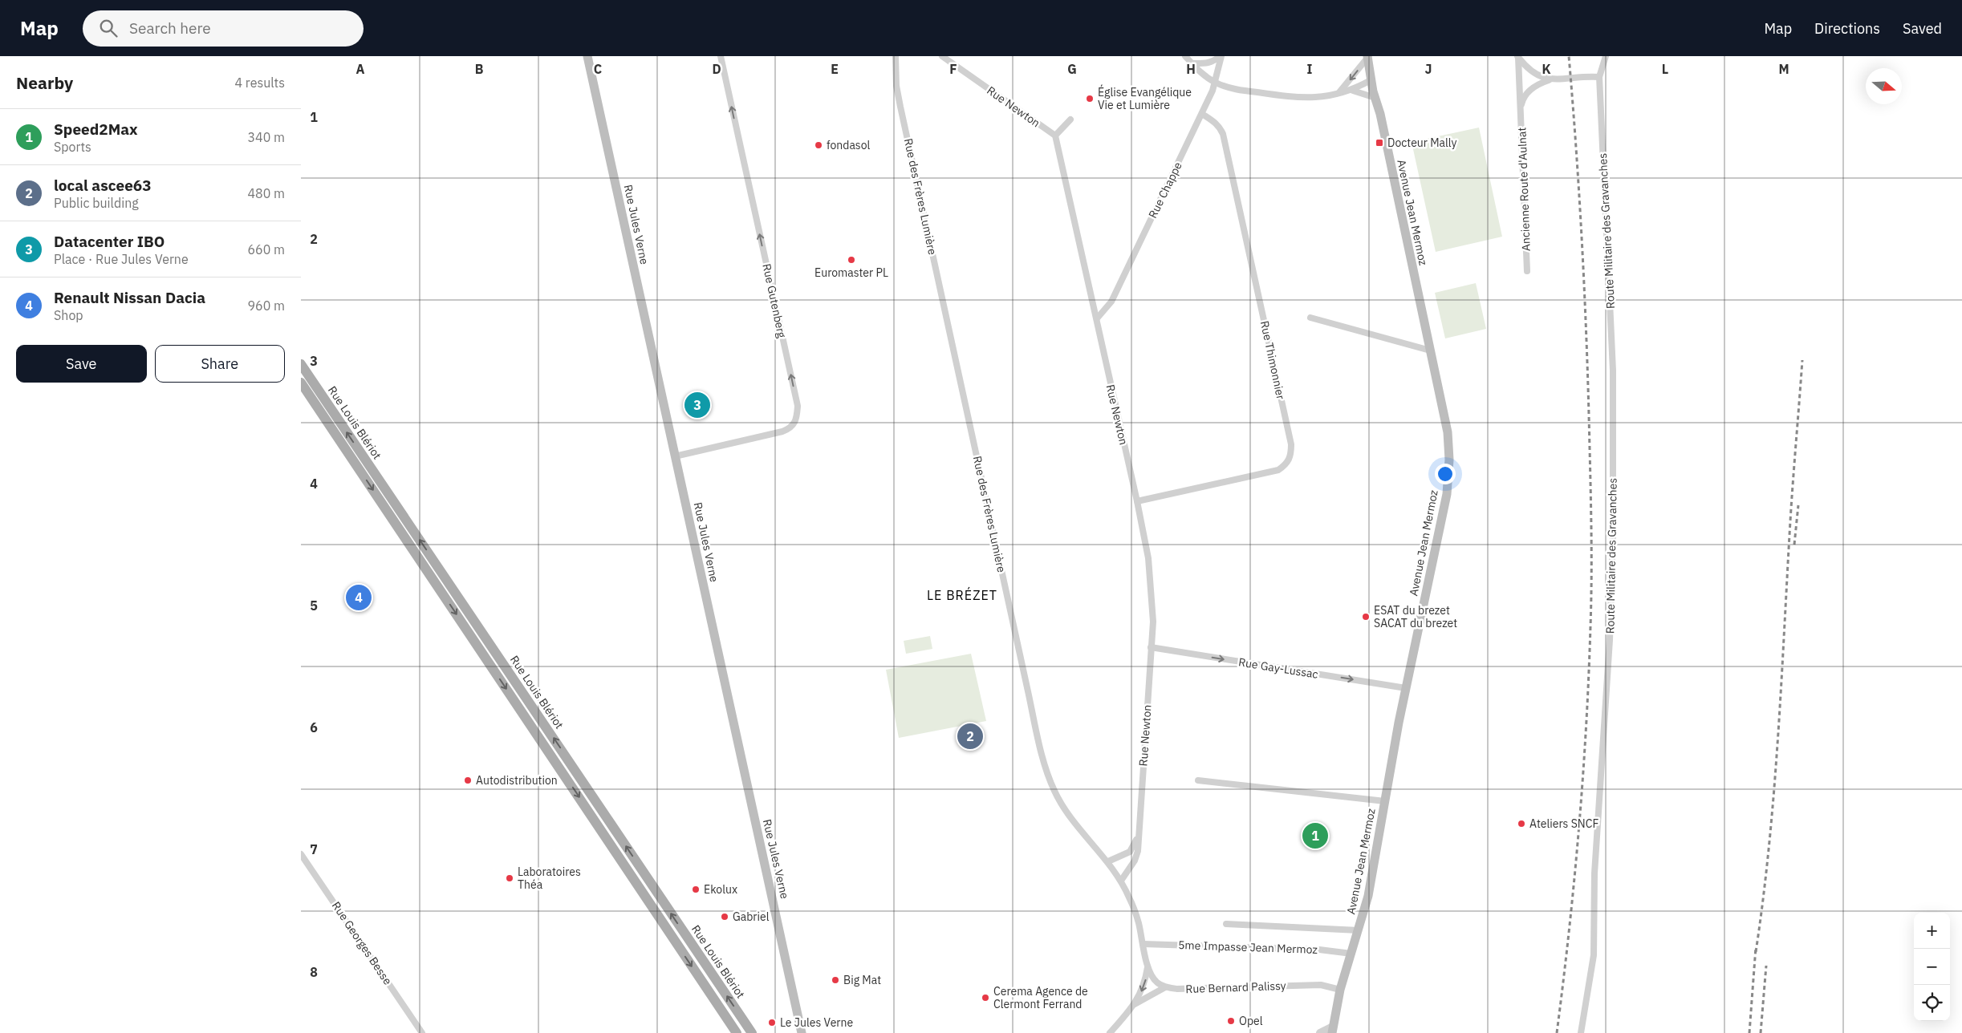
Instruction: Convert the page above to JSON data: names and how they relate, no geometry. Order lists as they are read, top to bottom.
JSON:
{
  "streets": {
    "main road": ["Avenue Jean Mermoz", "Rue Jules Verne", "Rue Louis Blériot"],
    "street": [
      "Rue Newton",
      "Ancienne Route d'Aulnat",
      "Rue Chappe",
      "Rue des Frères Lumière",
      "Route Militaire des Gravanches",
      "Rue Gutenberg",
      "Rue Thimonnier",
      "Rue Gay-Lussac",
      "Rue Georges Besse",
      "5me Impasse Jean Mermoz",
      "Rue Bernard Palissy"
    ]
  },
  "crossings": [
    ["Rue Newton", "Rue Chappe"],
    ["Rue Newton", "Rue des Frères Lumière"],
    ["Rue Newton", "Rue Thimonnier"],
    ["Rue Newton", "Rue Gay-Lussac"],
    ["Rue Chappe", "Rue Thimonnier"],
    ["Rue des Frères Lumière", "5me Impasse Jean Mermoz"],
    ["Rue des Frères Lumière", "Rue Bernard Palissy"],
    ["Avenue Jean Mermoz", "Rue Gay-Lussac"],
    ["Avenue Jean Mermoz", "5me Impasse Jean Mermoz"],
    ["Avenue Jean Mermoz", "Rue Bernard Palissy"],
    ["Rue Jules Verne", "Rue Gutenberg"]
  ],
  "one_way": ["Rue Gutenberg", "Rue Gay-Lussac"],
  "districts": ["LE BRÉZET"],
  "places": {
    "other": [
      "Église Evangélique Vie et Lumière",
      "fondasol",
      "Euromaster PL",
      "ESAT du brezet SACAT du brezet",
      "Autodistribution",
      "Ateliers SNCF",
      "Laboratoires Théa",
      "Ekolux",
      "Gabriel",
      "Big Mat",
      "Cerema Agence de Clermont Ferrand",
      "Opel",
      "Le Jules Verne"
    ],
    "transit": ["Docteur Mally"]
  },
  "north": "right",
  "page": {
    "header": "Map",
    "search": "Search here",
    "nav": ["Map", "Directions", "Saved"],
    "heading": ["Nearby", "4 results"],
    "list": [
      {
        "mark": "1",
        "name": "Speed2Max",
        "note": "Sports",
        "value": "340 m"
      },
      {
        "mark": "2",
        "name": "local ascee63",
        "note": "Public building",
        "value": "480 m"
      },
      {
        "mark": "3",
        "name": "Datacenter IBO",
        "note": "Place · Rue Jules Verne",
        "value": "660 m"
      },
      {
        "mark": "4",
        "name": "Renault Nissan Dacia",
        "note": "Shop",
        "value": "960 m"
      }
    ],
    "buttons": ["Save", "Share"],
    "pins": [
      "3",
      "4",
      "2",
      "1"
    ],
    "map_buttons": ["+", "−"]
  },
  "grid": {
    "columns": [
      "A",
      "B",
      "C",
      "D",
      "E",
      "F",
      "G",
      "H",
      "I",
      "J",
      "K",
      "L",
      "M"
    ],
    "rows": [
      "1",
      "2",
      "3",
      "4",
      "5",
      "6",
      "7",
      "8"
    ]
  }
}
